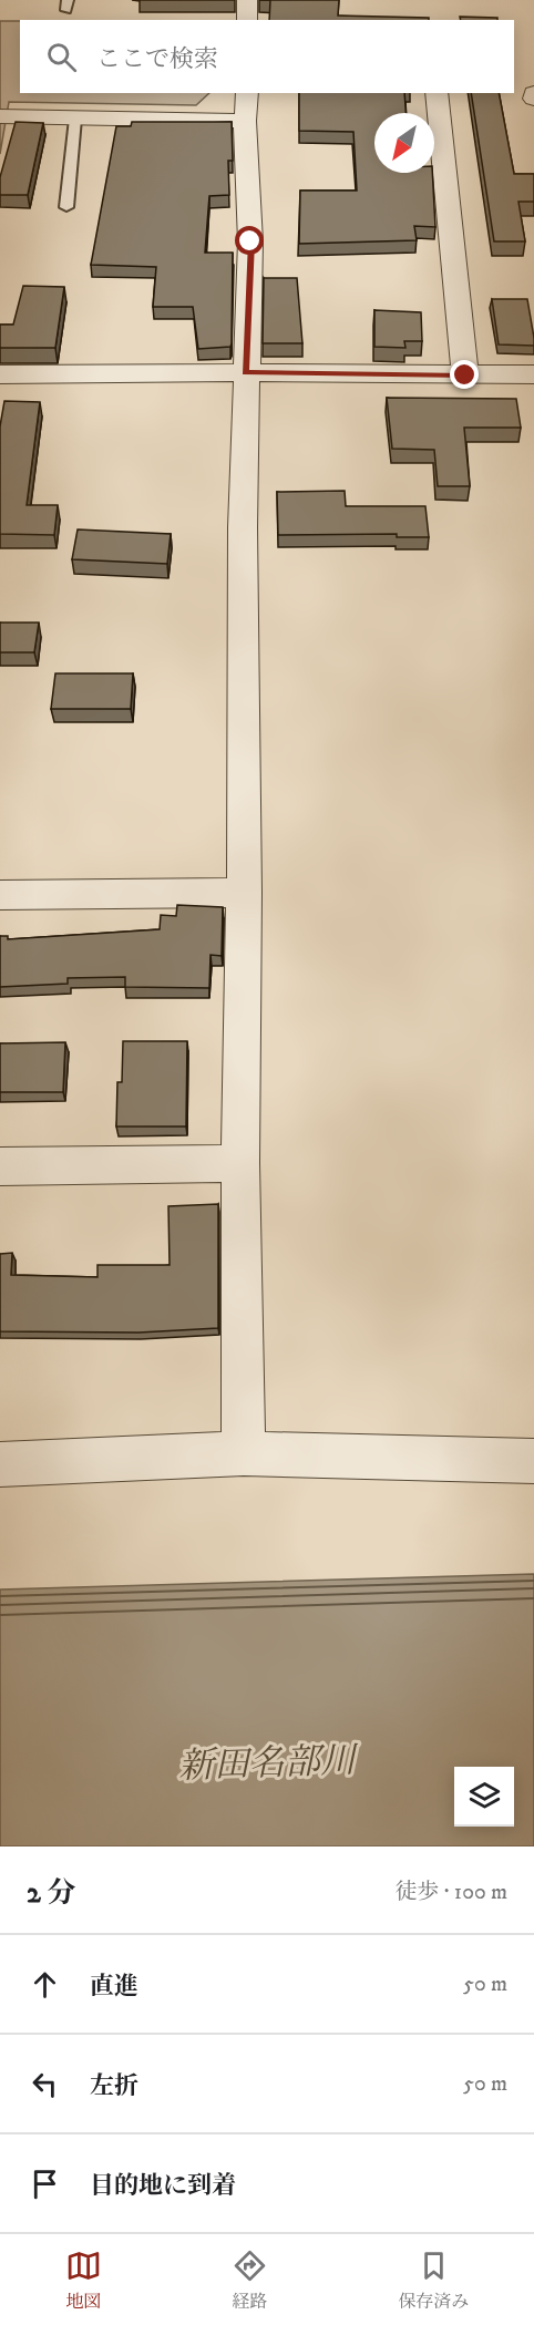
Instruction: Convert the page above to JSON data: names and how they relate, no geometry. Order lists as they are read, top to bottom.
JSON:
{
  "water": ["新田名部川"],
  "north": "bottom left",
  "page": {
    "search": "ここで検索",
    "heading": ["2 分", "徒歩 · 100 m"],
    "list": [
      ["直進", "50 m"],
      ["左折", "50 m"],
      "目的地に到着"
    ],
    "nav": ["地図", "経路", "保存済み"]
  }
}
